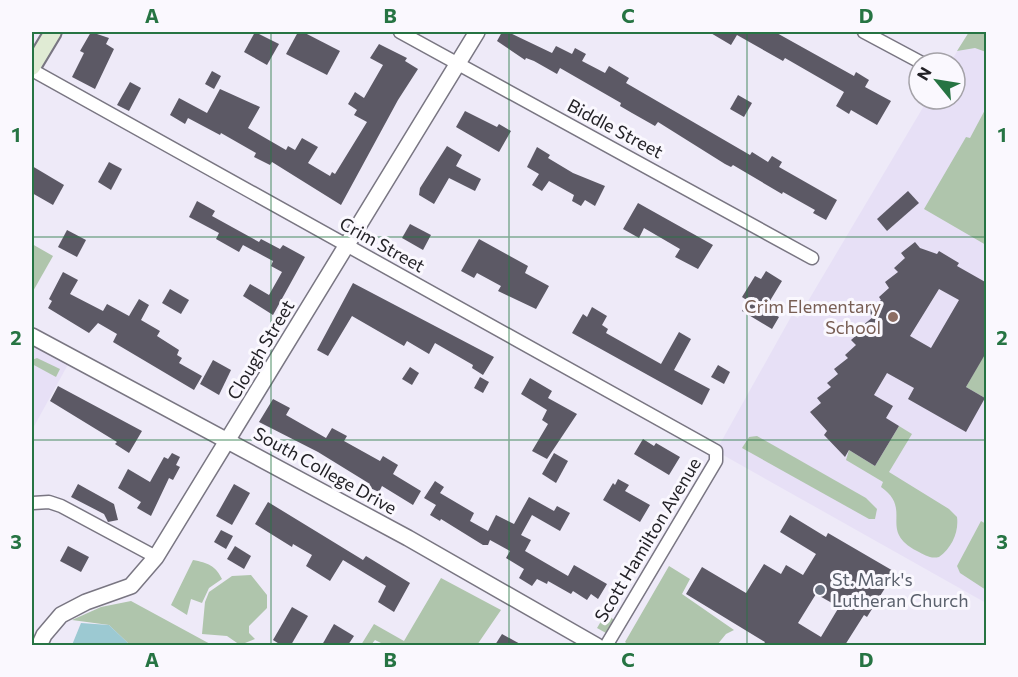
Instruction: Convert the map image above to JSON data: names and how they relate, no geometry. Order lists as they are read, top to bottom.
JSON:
{
  "streets": {
    "street": [
      "Biddle Street",
      "Crim Street",
      "Clough Street",
      "South College Drive",
      "Scott Hamilton Avenue"
    ]
  },
  "crossings": [
    ["Biddle Street", "Clough Street"],
    ["Crim Street", "Clough Street"],
    ["Crim Street", "Scott Hamilton Avenue"],
    ["Clough Street", "South College Drive"]
  ],
  "places": ["Crim Elementary School", "St. Mark's Lutheran Church"],
  "north": "top left",
  "grid": {
    "columns": [
      "A",
      "B",
      "C",
      "D"
    ],
    "rows": ["1", "2", "3"]
  }
}
